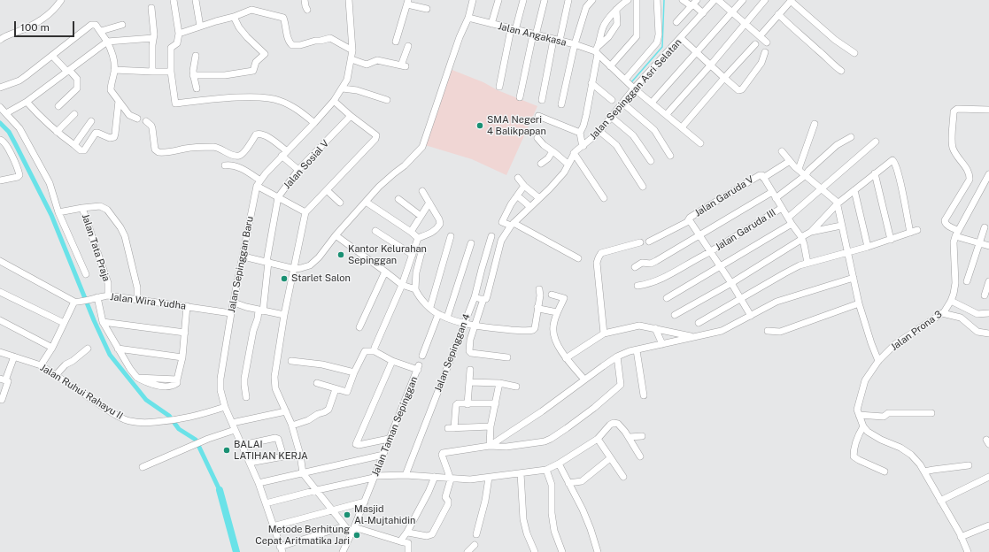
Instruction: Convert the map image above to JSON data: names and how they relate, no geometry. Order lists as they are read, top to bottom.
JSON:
{
  "streets": {
    "street": [
      "Jalan Angakasa",
      "Jalan Sepinggan Asri Selatan",
      "Jalan Sosial V",
      "Jalan Garuda V",
      "Jalan Garuda III",
      "Jalan Tata Praja",
      "Jalan Sepinggan Baru",
      "Jalan Wira Yudha",
      "Jalan Prona 3",
      "Jalan Sepinggan 4",
      "Jalan Ruhui Rahayu II",
      "Jalan Taman Sepinggan"
    ]
  },
  "crossings": [
    ["Jalan Tata Praja", "Jalan Wira Yudha"],
    ["Jalan Sepinggan Baru", "Jalan Wira Yudha"],
    ["Jalan Sepinggan Baru", "Jalan Ruhui Rahayu II"]
  ],
  "places": [
    "SMA Negeri 4 Balikpapan",
    "Kantor Kelurahan Sepinggan",
    "Starlet Salon",
    "BALAI LATIHAN KERJA",
    "Masjid Al-Mujtahidin",
    "Metode Berhitung Cepat Aritmatika Jari"
  ],
  "scale_bar": "100 m"
}
